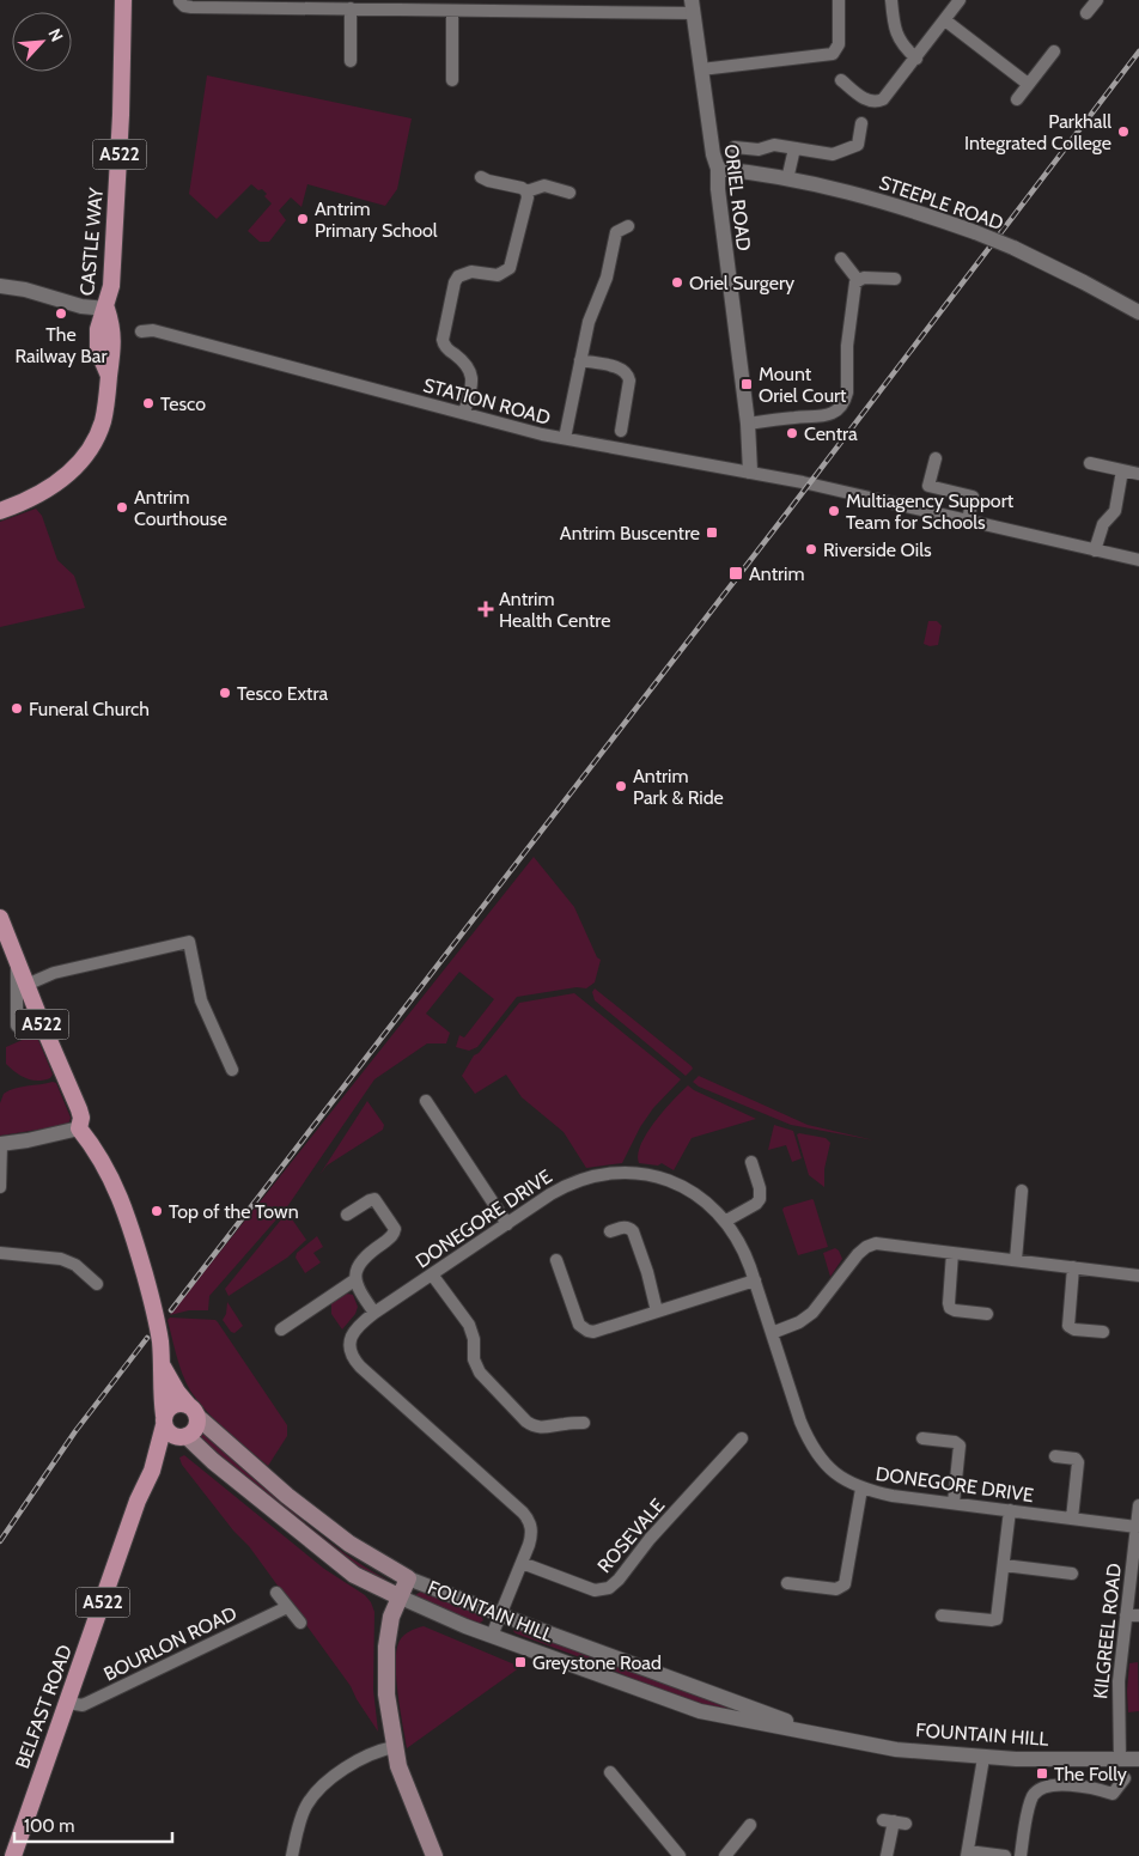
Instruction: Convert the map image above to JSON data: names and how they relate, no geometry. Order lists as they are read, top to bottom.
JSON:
{
  "streets": {
    "main road": [
      "A522",
      "CASTLE WAY",
      "FOUNTAIN HILL",
      "BELFAST ROAD"
    ],
    "street": [
      "ORIEL ROAD",
      "STEEPLE ROAD",
      "STATION ROAD",
      "DONEGORE DRIVE",
      "ROSEVALE",
      "KILGREEL ROAD",
      "BOURLON ROAD"
    ]
  },
  "crossings": [
    ["A522", "FOUNTAIN HILL"],
    ["A522", "BELFAST ROAD"],
    ["ORIEL ROAD", "STEEPLE ROAD"],
    ["ORIEL ROAD", "STATION ROAD"],
    ["DONEGORE DRIVE", "ROSEVALE"],
    ["DONEGORE DRIVE", "FOUNTAIN HILL"],
    ["DONEGORE DRIVE", "KILGREEL ROAD"],
    ["FOUNTAIN HILL", "KILGREEL ROAD"],
    ["FOUNTAIN HILL", "BELFAST ROAD"],
    ["BOURLON ROAD", "BELFAST ROAD"]
  ],
  "places": {
    "other": [
      "Parkhall Integrated College",
      "Antrim Primary School",
      "Oriel Surgery",
      "The Railway Bar",
      "Tesco",
      "Centra",
      "Antrim Courthouse",
      "Multiagency Support Team for Schools",
      "Riverside Oils",
      "Tesco Extra",
      "Funeral Church",
      "Antrim Park & Ride",
      "Top of the Town"
    ],
    "transit": [
      "Mount Oriel Court",
      "Antrim Buscentre",
      "Antrim",
      "Greystone Road",
      "The Folly"
    ],
    "health": ["Antrim Health Centre"]
  },
  "scale_bar": "100 m",
  "north": "top right"
}
